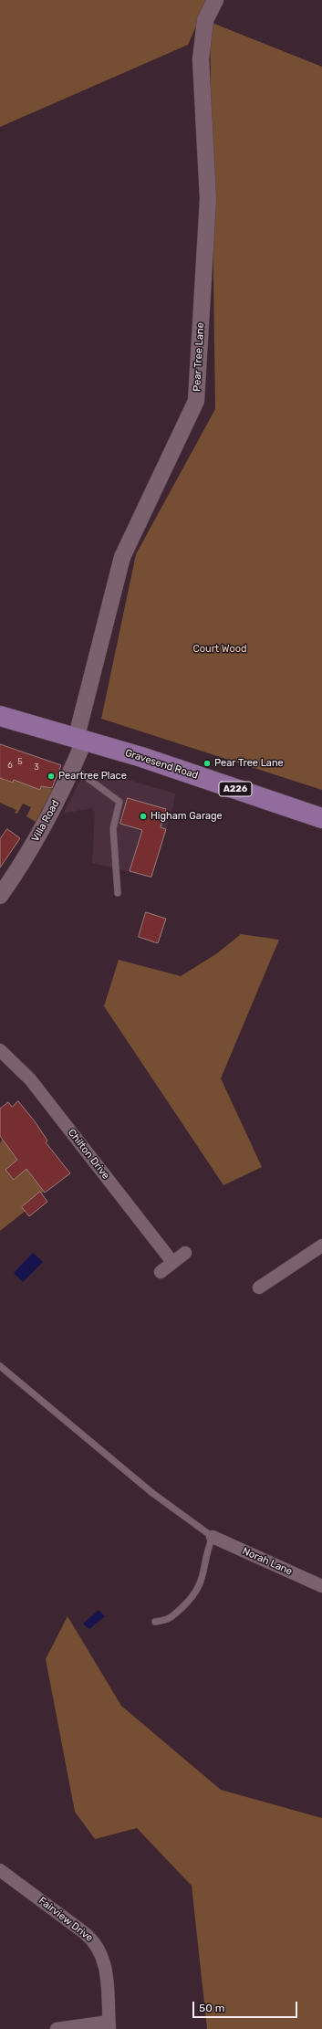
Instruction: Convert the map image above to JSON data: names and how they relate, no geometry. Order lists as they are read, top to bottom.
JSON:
{
  "streets": {
    "main road": ["Gravesend Road", "A226"],
    "street": [
      "Pear Tree Lane",
      "Villa Road",
      "Chilton Drive",
      "Norah Lane",
      "Fairview Drive"
    ]
  },
  "crossings": [
    ["Pear Tree Lane", "Gravesend Road"],
    ["Pear Tree Lane", "Villa Road"],
    ["Gravesend Road", "Villa Road"]
  ],
  "parks": ["Court Wood"],
  "places": ["Pear Tree Lane", "Peartree Place", "Higham Garage"],
  "house_numbers": ["5", "6", "3"],
  "scale_bar": "50 m"
}
